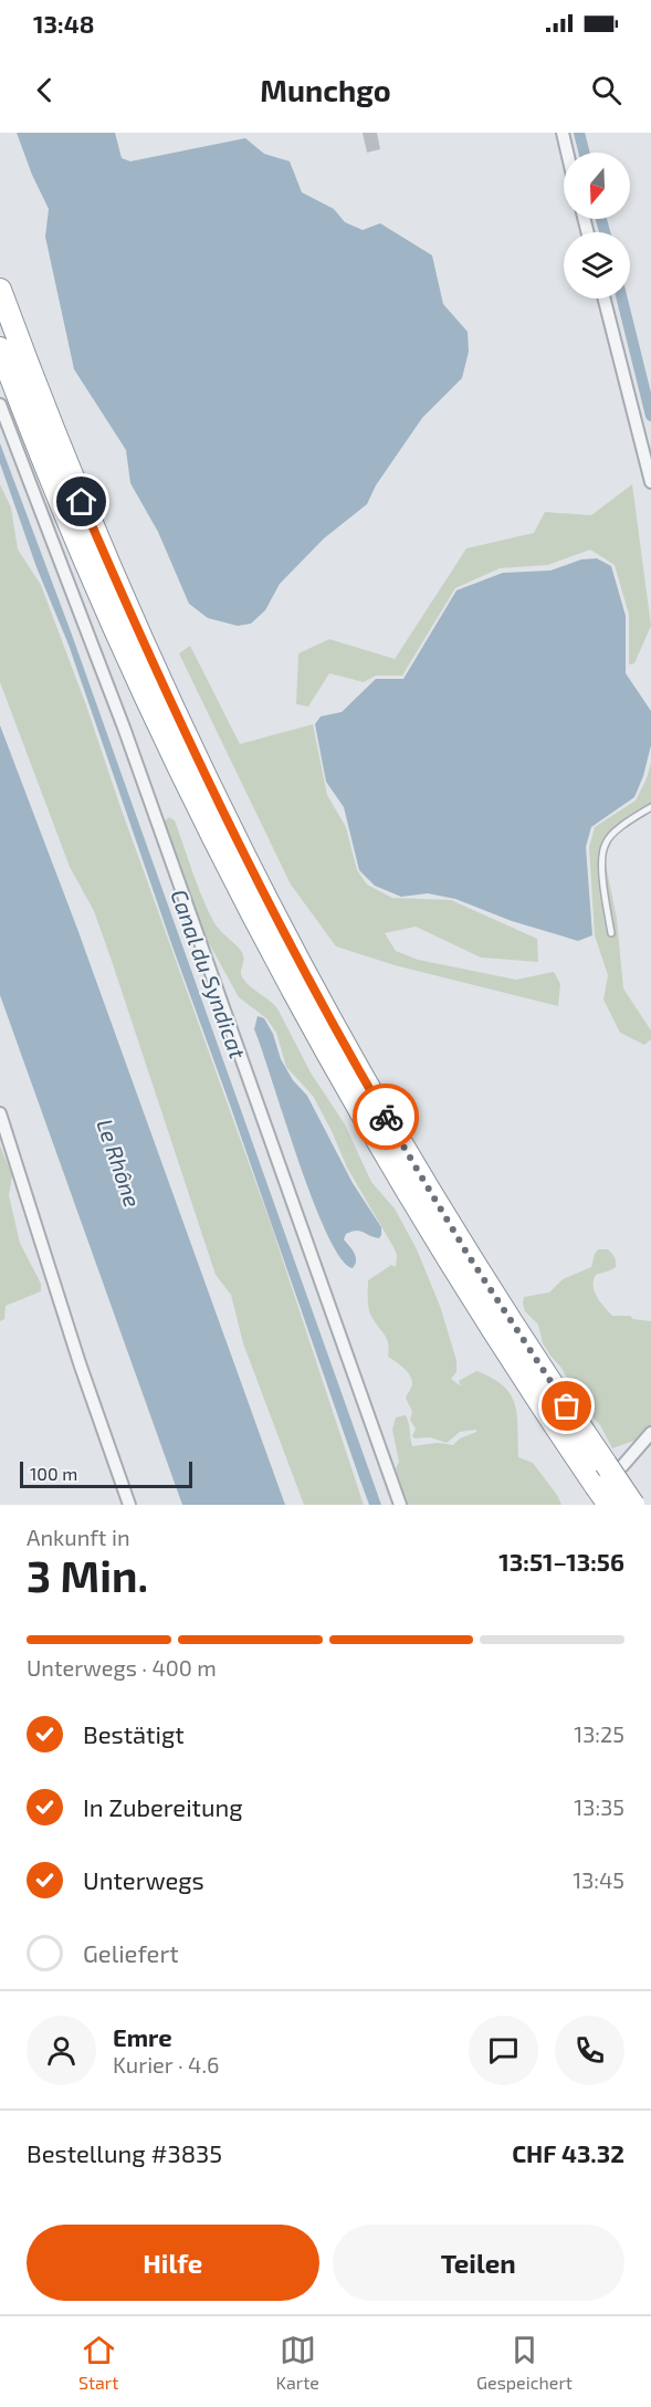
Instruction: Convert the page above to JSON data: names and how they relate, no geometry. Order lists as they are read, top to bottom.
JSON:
{
  "water": ["Canal du Syndicat", "Le Rhône"],
  "scale_bar": "100 m",
  "north": "bottom",
  "page": {
    "status": "13:48",
    "header": "Munchgo",
    "scale": "100 m",
    "heading": ["3 Min.", "Ankunft in", "13:51–13:56"],
    "panel": [
      "Emre",
      "Kurier · 4.6",
      "Bestellung #3835",
      "CHF 43.32"
    ],
    "bar": "Unterwegs · 400 m",
    "list": [
      ["Bestätigt", "13:25"],
      ["In Zubereitung", "13:35"],
      ["Unterwegs", "13:45"],
      "Geliefert"
    ],
    "buttons": ["Hilfe", "Teilen"],
    "tabs": ["Start", "Karte", "Gespeichert"]
  }
}
